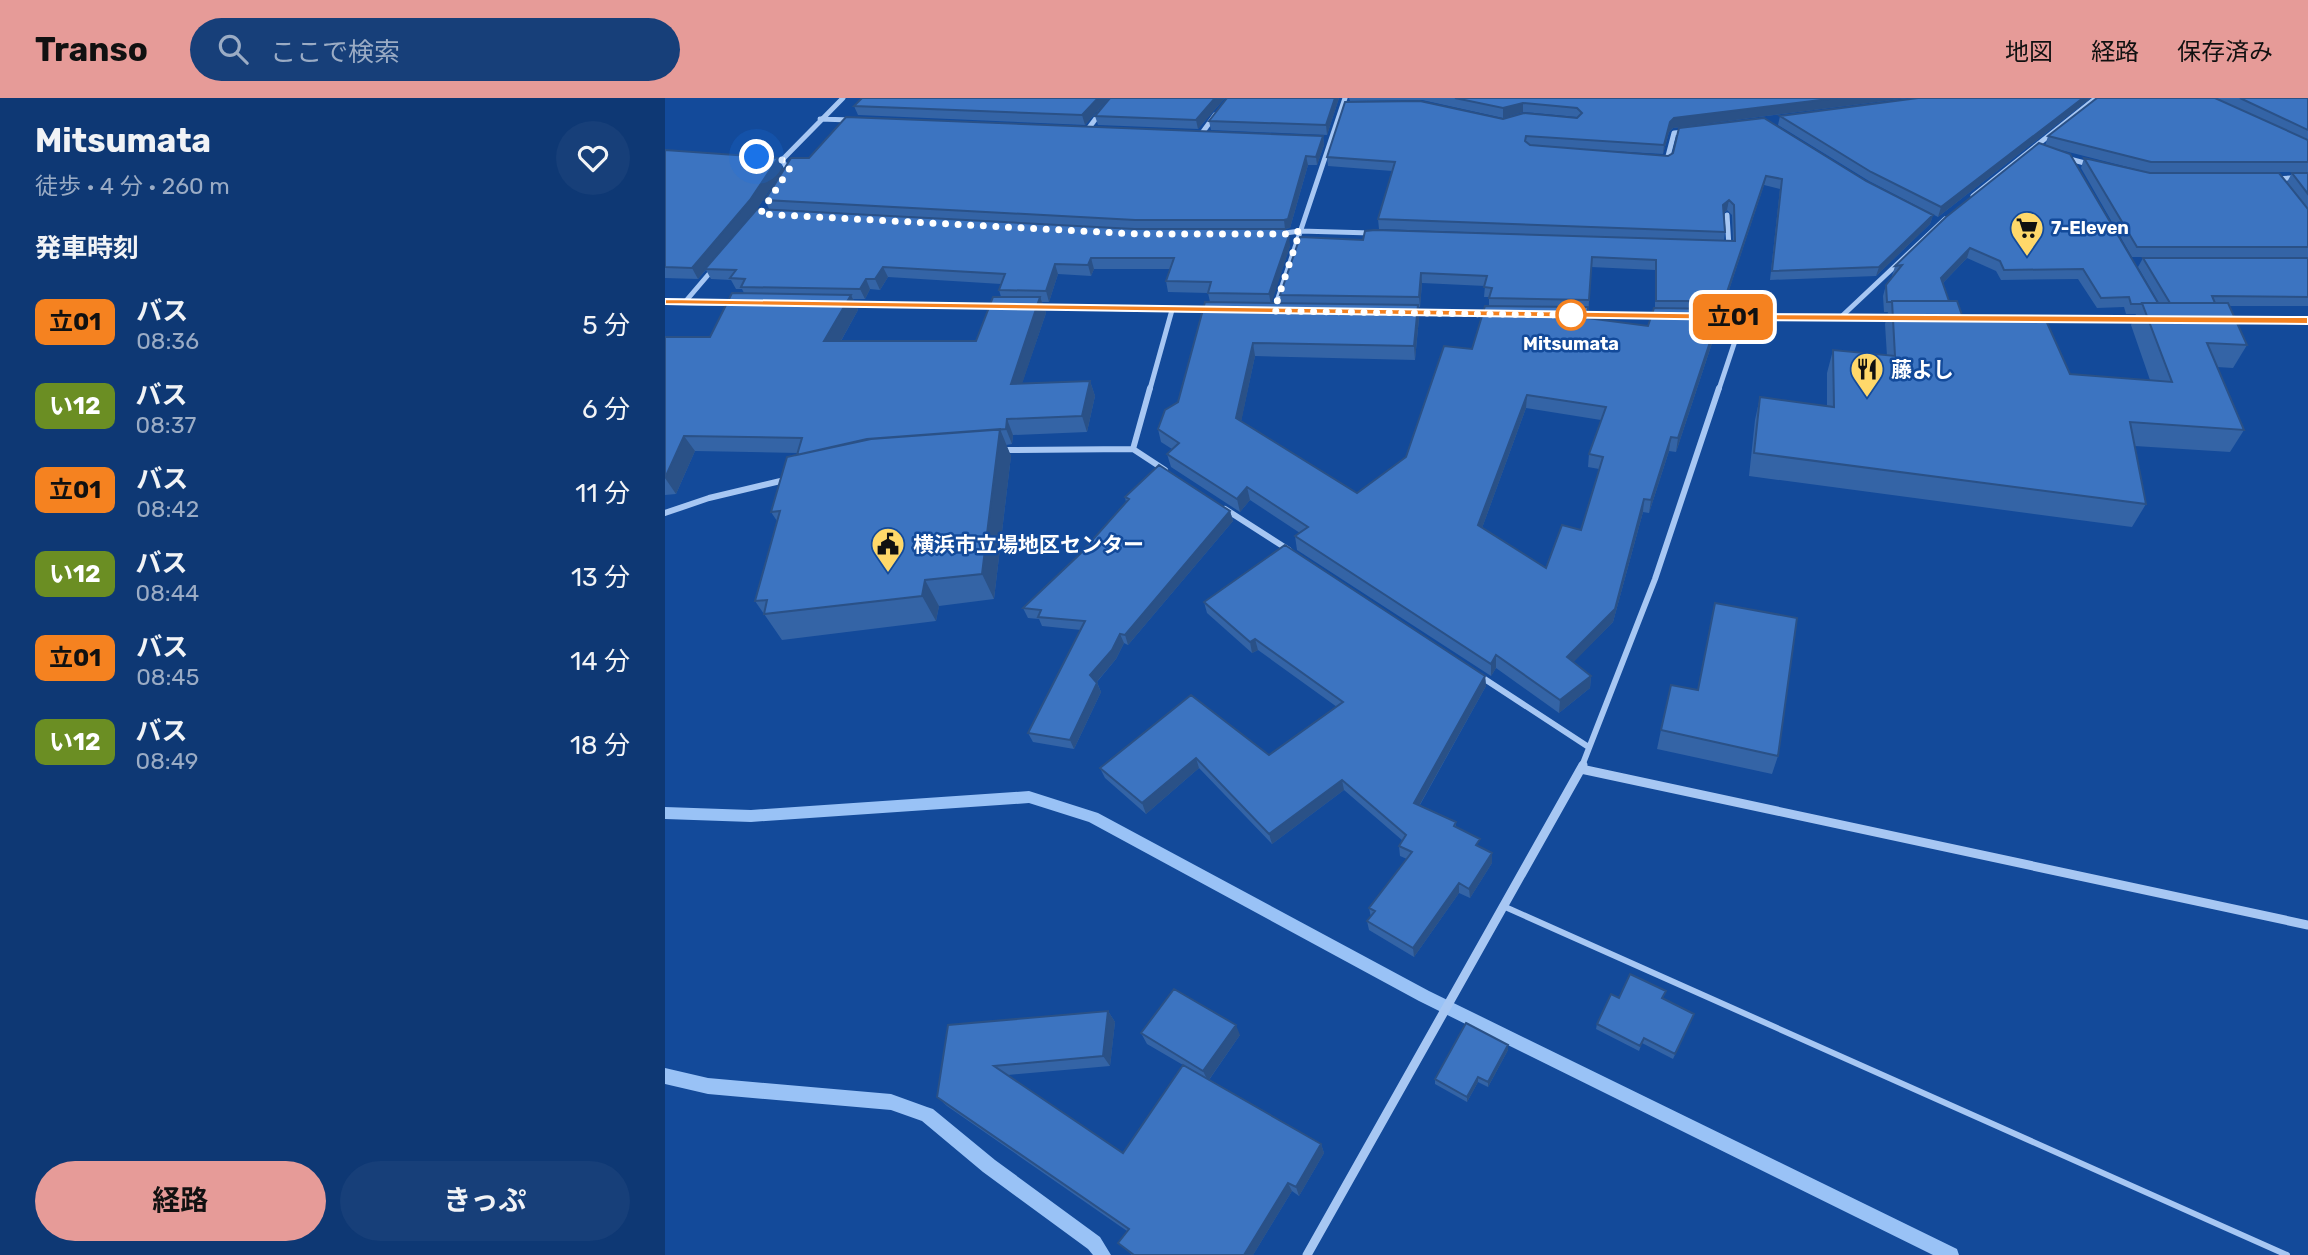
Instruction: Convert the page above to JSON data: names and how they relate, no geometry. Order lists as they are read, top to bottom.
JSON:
{
  "places": {
    "supermarket": ["7-Eleven"],
    "other": ["Mitsumata"],
    "restaurant": ["藤よし"],
    "public building": ["横浜市立場地区センター"]
  },
  "lines": ["bus line 立01"],
  "page": {
    "header": "Transo",
    "search": "ここで検索",
    "nav": ["地図", "経路", "保存済み"],
    "heading": [
      ["Mitsumata", "徒歩 · 4 分 · 260 m"],
      "発車時刻"
    ],
    "on_map": "立01",
    "list": [
      {
        "mark": "立01",
        "name": "バス",
        "note": "08:36",
        "value": "5 分"
      },
      {
        "mark": "い12",
        "name": "バス",
        "note": "08:37",
        "value": "6 分"
      },
      {
        "mark": "立01",
        "name": "バス",
        "note": "08:42",
        "value": "11 分"
      },
      {
        "mark": "い12",
        "name": "バス",
        "note": "08:44",
        "value": "13 分"
      },
      {
        "mark": "立01",
        "name": "バス",
        "note": "08:45",
        "value": "14 分"
      },
      {
        "mark": "い12",
        "name": "バス",
        "note": "08:49",
        "value": "18 分"
      }
    ],
    "buttons": ["経路", "きっぷ"]
  }
}
